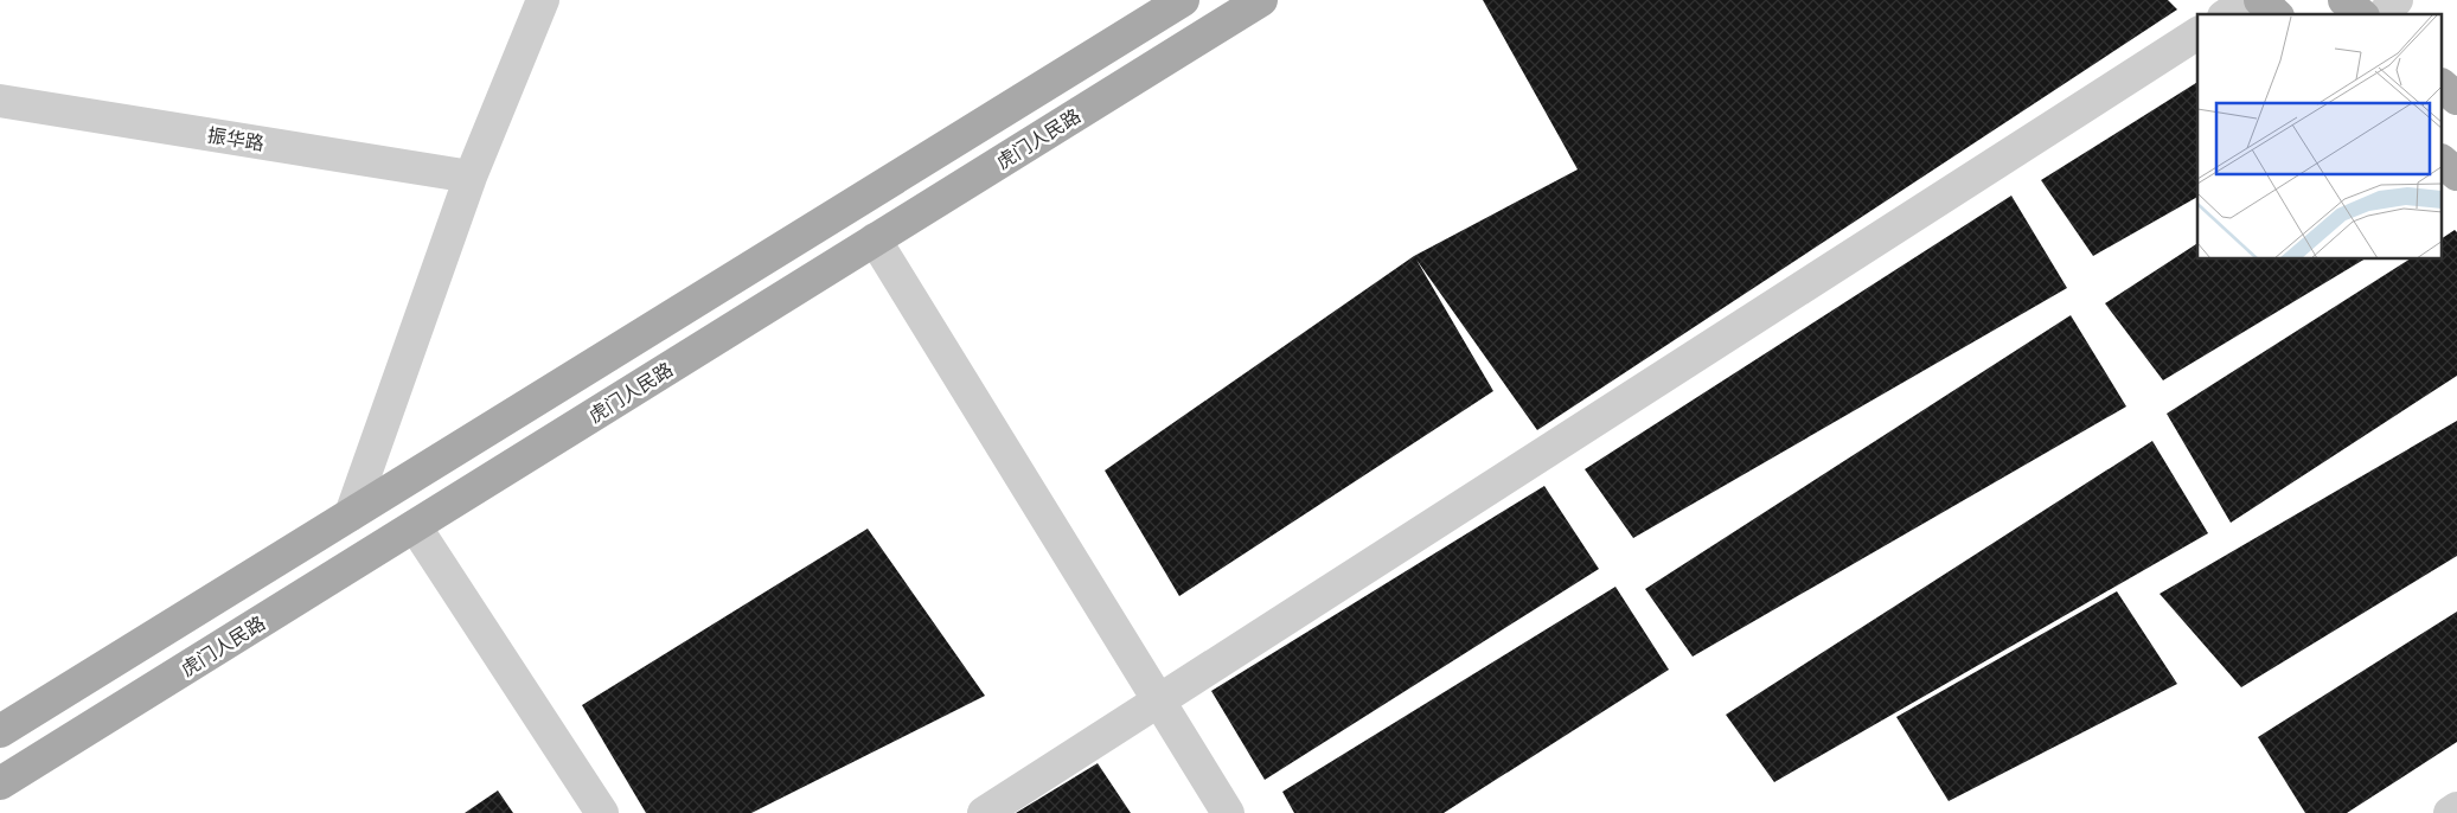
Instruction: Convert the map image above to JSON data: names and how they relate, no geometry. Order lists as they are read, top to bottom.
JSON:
{
  "streets": {
    "main road": ["虎门人民路"],
    "street": ["振华路"]
  }
}
